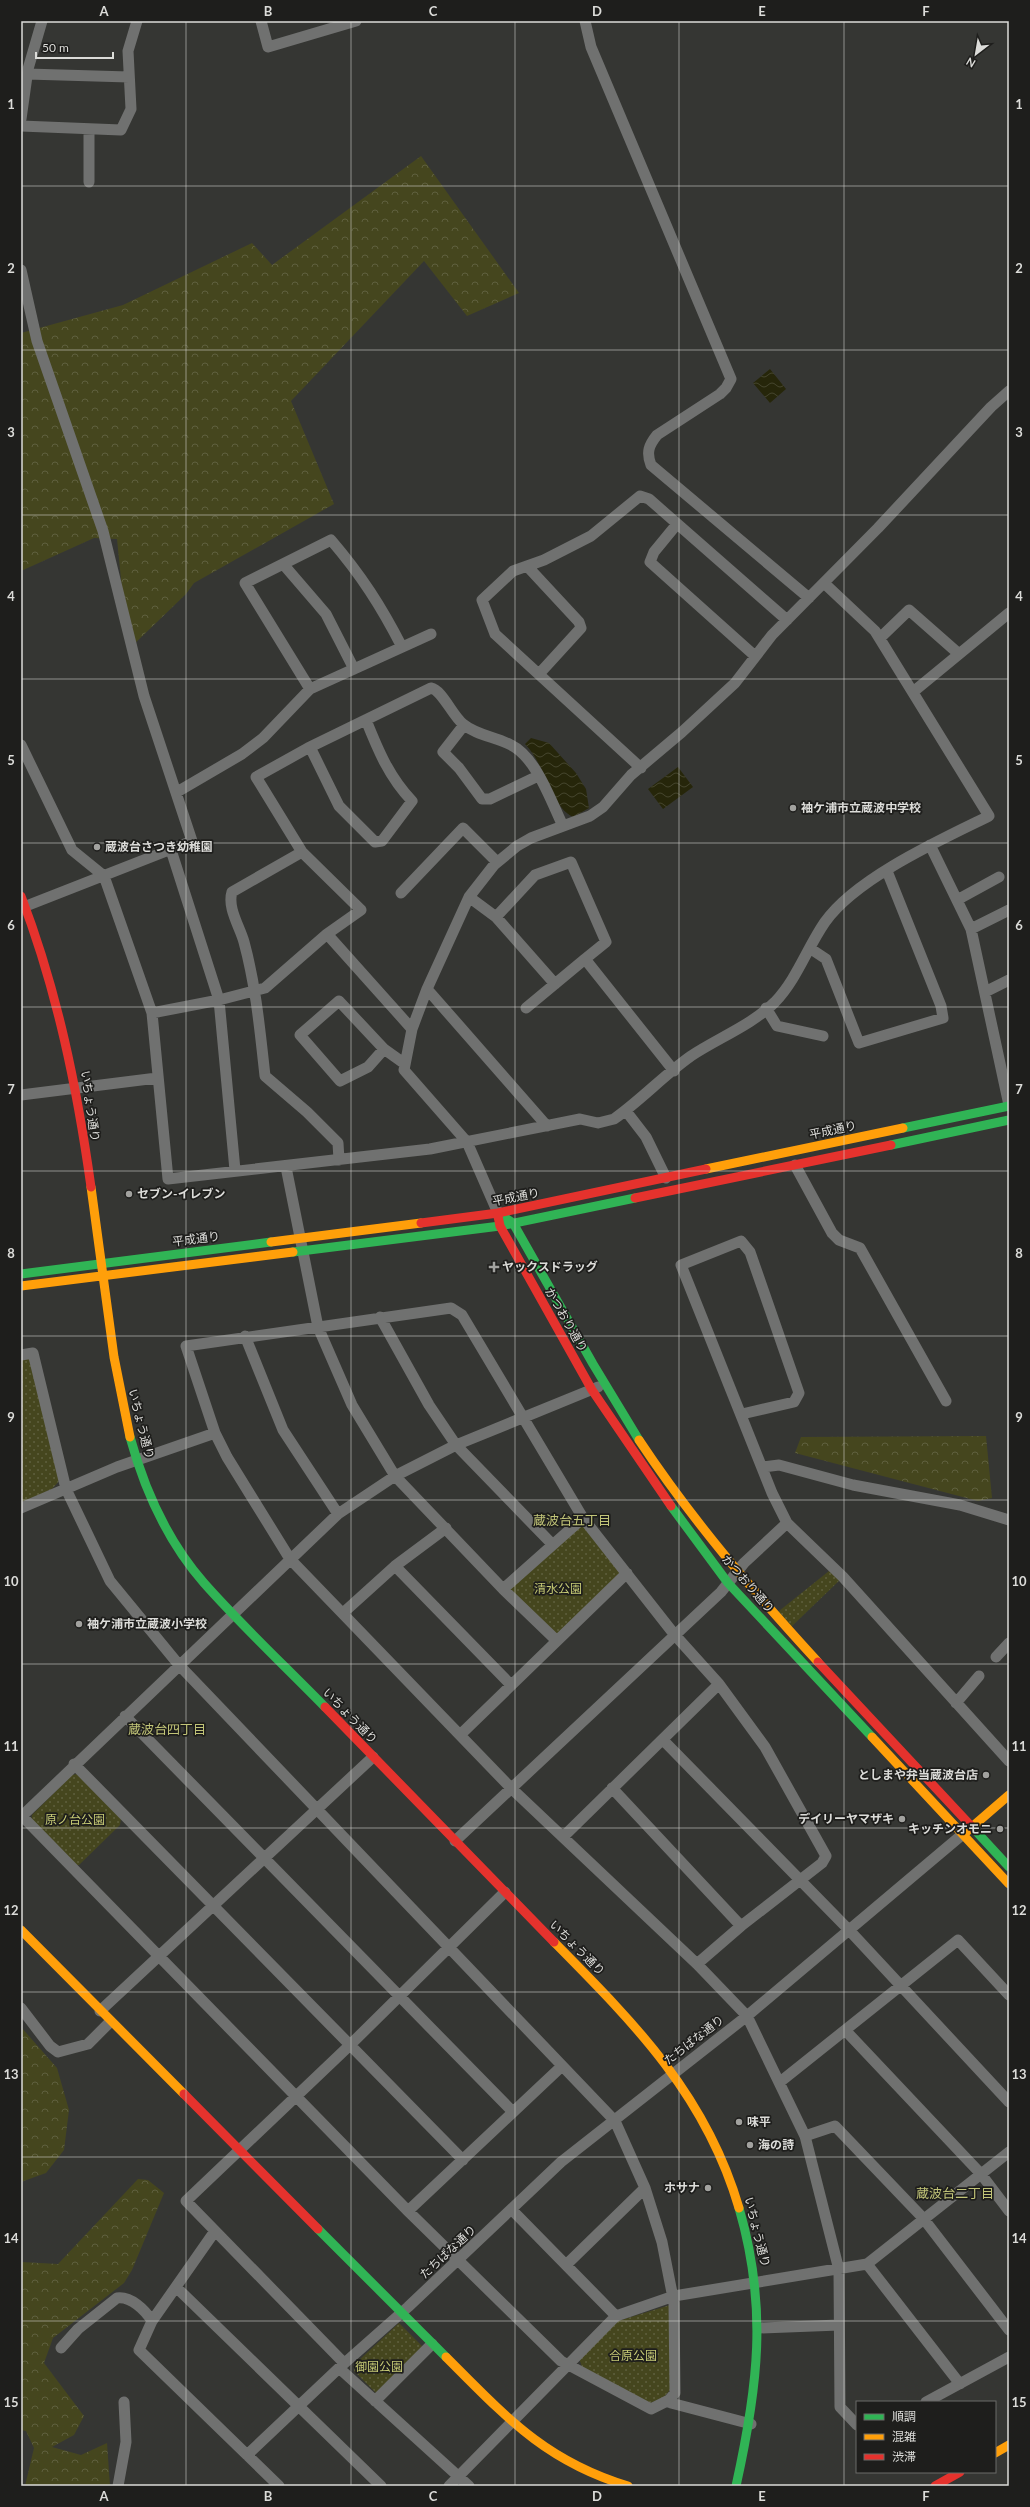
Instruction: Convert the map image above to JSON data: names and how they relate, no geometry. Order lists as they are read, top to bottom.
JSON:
{
  "streets": {
    "street": [
      "いちょう通り",
      "平成通り",
      "かつおり通り",
      "たちばな通り"
    ]
  },
  "crossings": [
    ["いちょう通り", "平成通り"],
    ["いちょう通り", "たちばな通り"],
    ["平成通り", "かつおり通り"],
    ["かつおり通り", "たちばな通り"]
  ],
  "districts": ["蔵波台五丁目", "蔵波台四丁目", "蔵波台二丁目"],
  "parks": [
    "清水公園",
    "原ノ台公園",
    "合原公園",
    "御園公園"
  ],
  "places": {
    "other": [
      "袖ケ浦市立蔵波中学校",
      "蔵波台さつき幼稚園",
      "セブン-イレブン",
      "袖ケ浦市立蔵波小学校",
      "としまや弁当蔵波台店",
      "デイリーヤマザキ",
      "キッチンオモニ",
      "味平",
      "海の詩",
      "ホサナ"
    ],
    "health": ["ヤックスドラッグ"]
  },
  "legend": ["順調", "混雑", "渋滞"],
  "scale_bar": "50 m",
  "north": "bottom left",
  "grid": {
    "columns": [
      "A",
      "B",
      "C",
      "D",
      "E",
      "F"
    ],
    "rows": [
      "1",
      "2",
      "3",
      "4",
      "5",
      "6",
      "7",
      "8",
      "9",
      "10",
      "11",
      "12",
      "13",
      "14",
      "15"
    ]
  }
}
